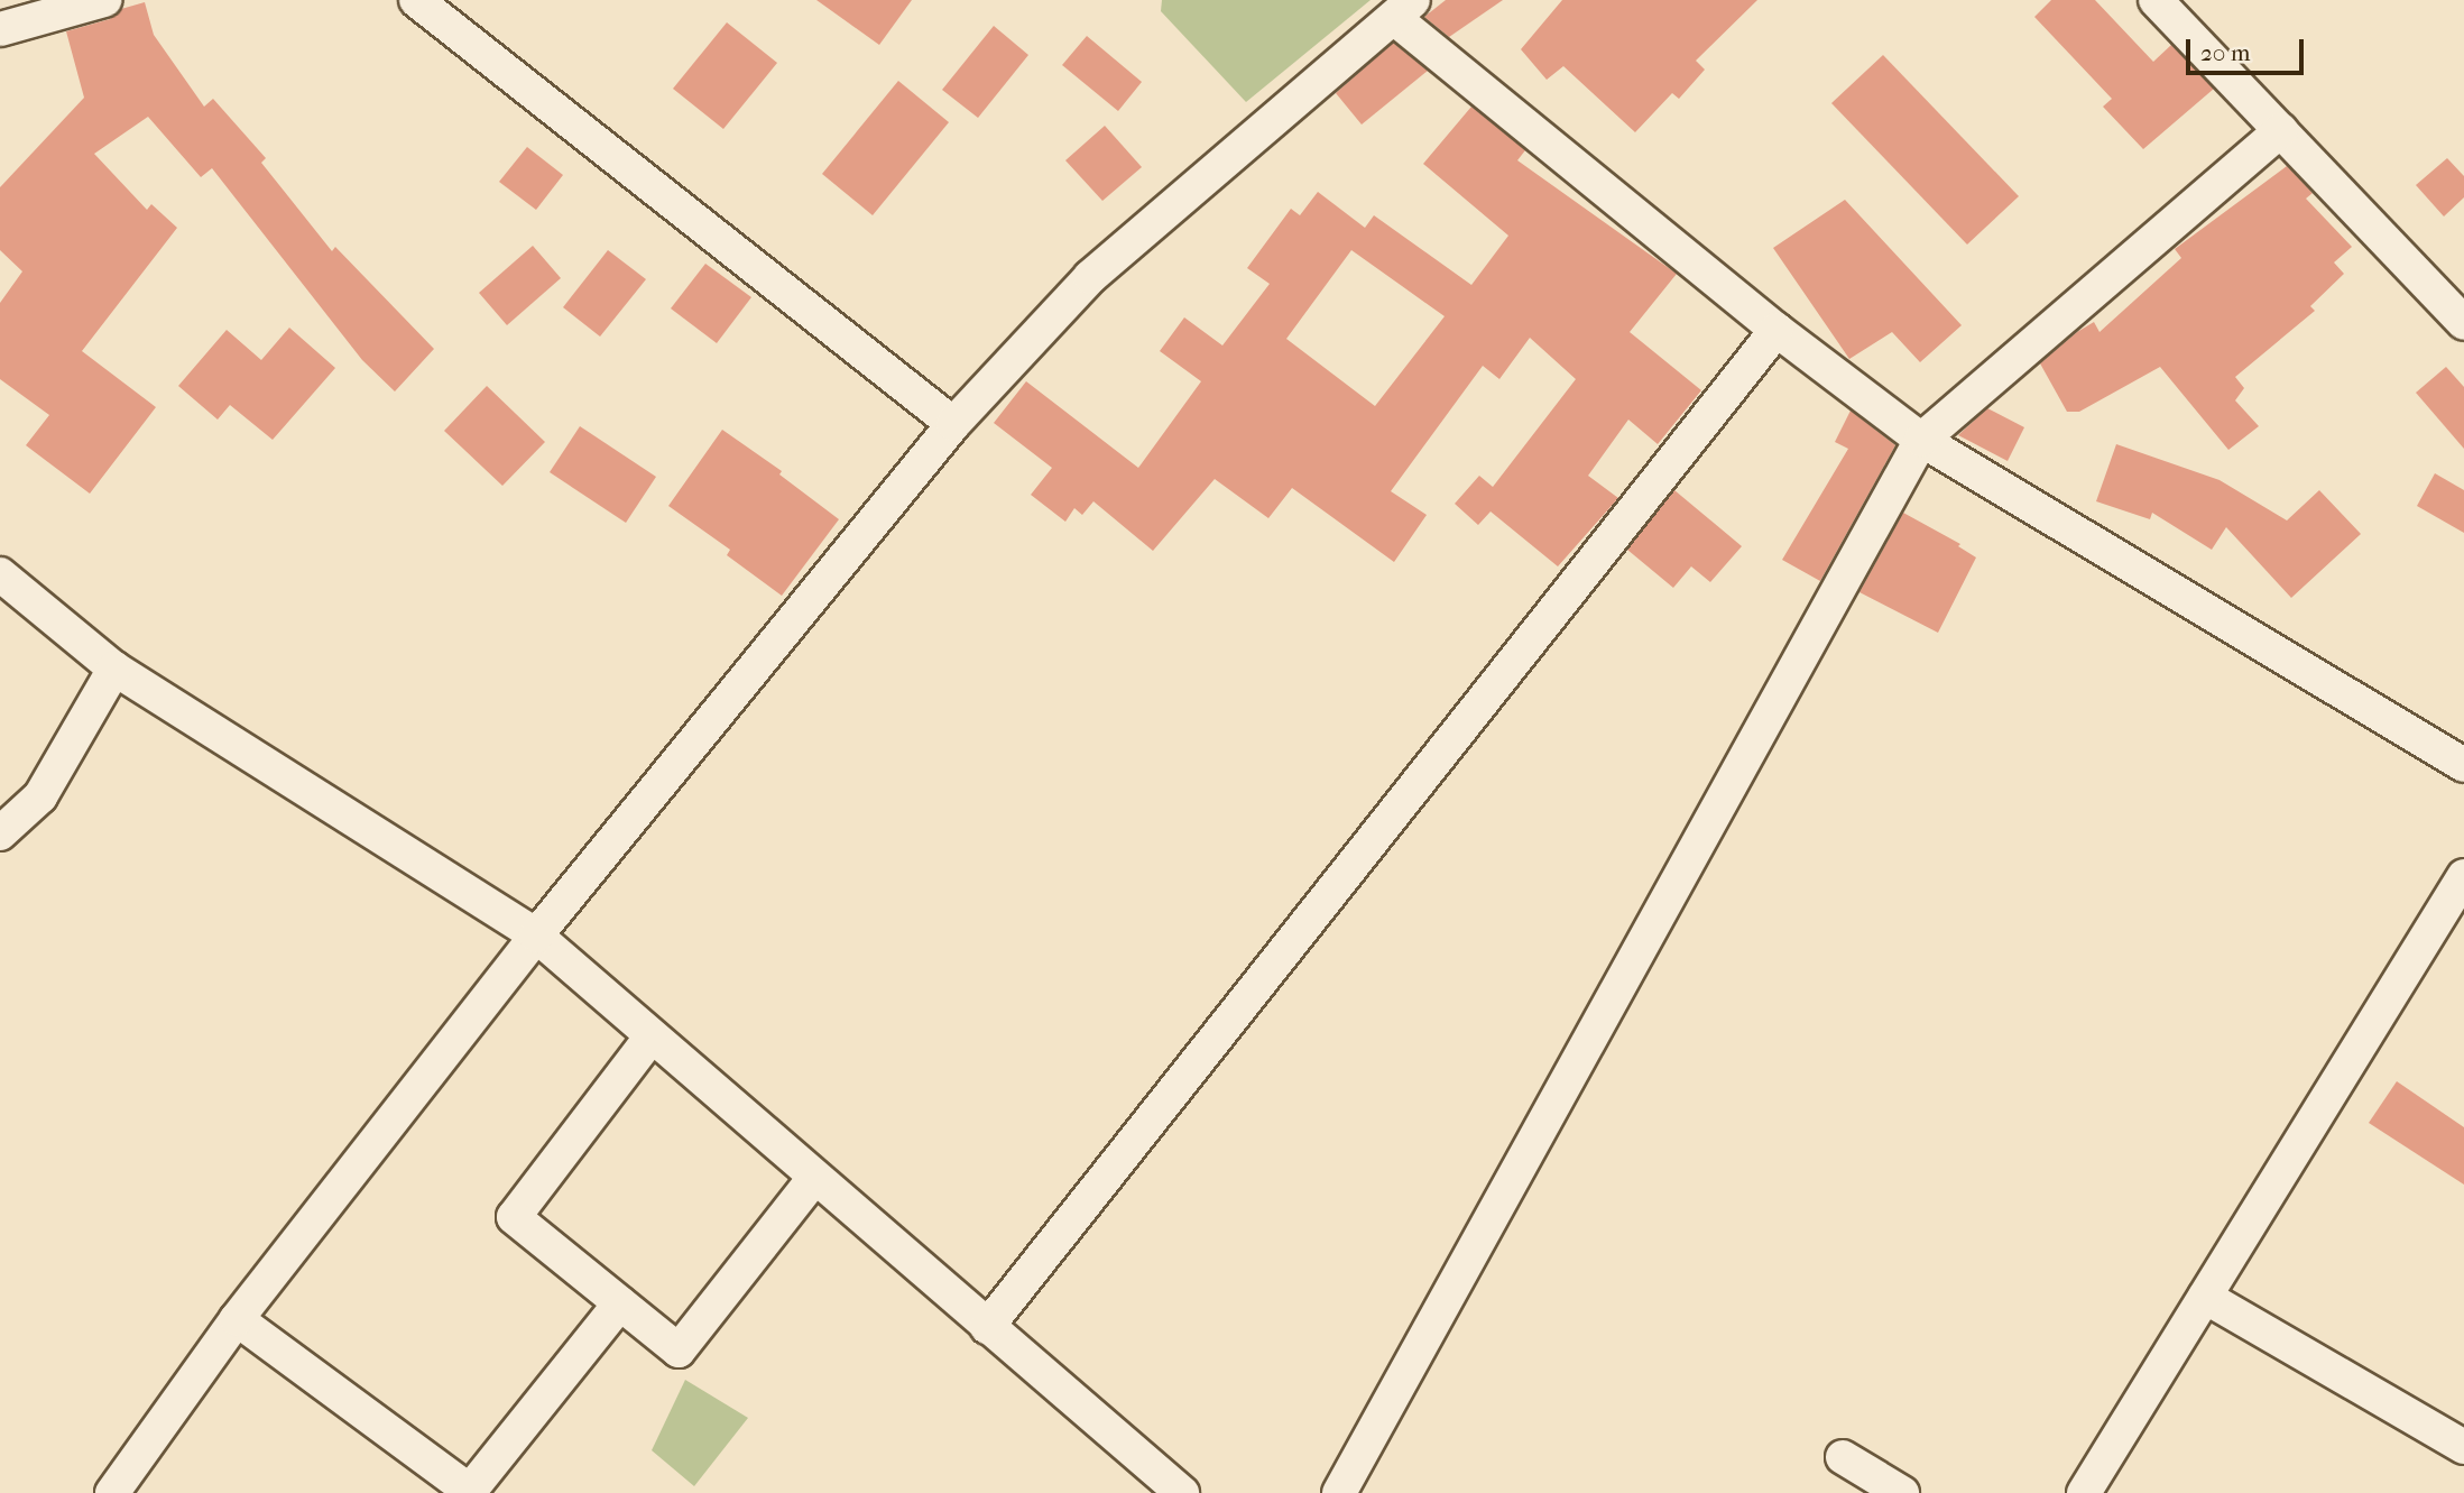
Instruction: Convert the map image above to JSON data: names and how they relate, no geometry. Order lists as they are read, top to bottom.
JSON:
{
  "scale_bar": "20 m"
}
